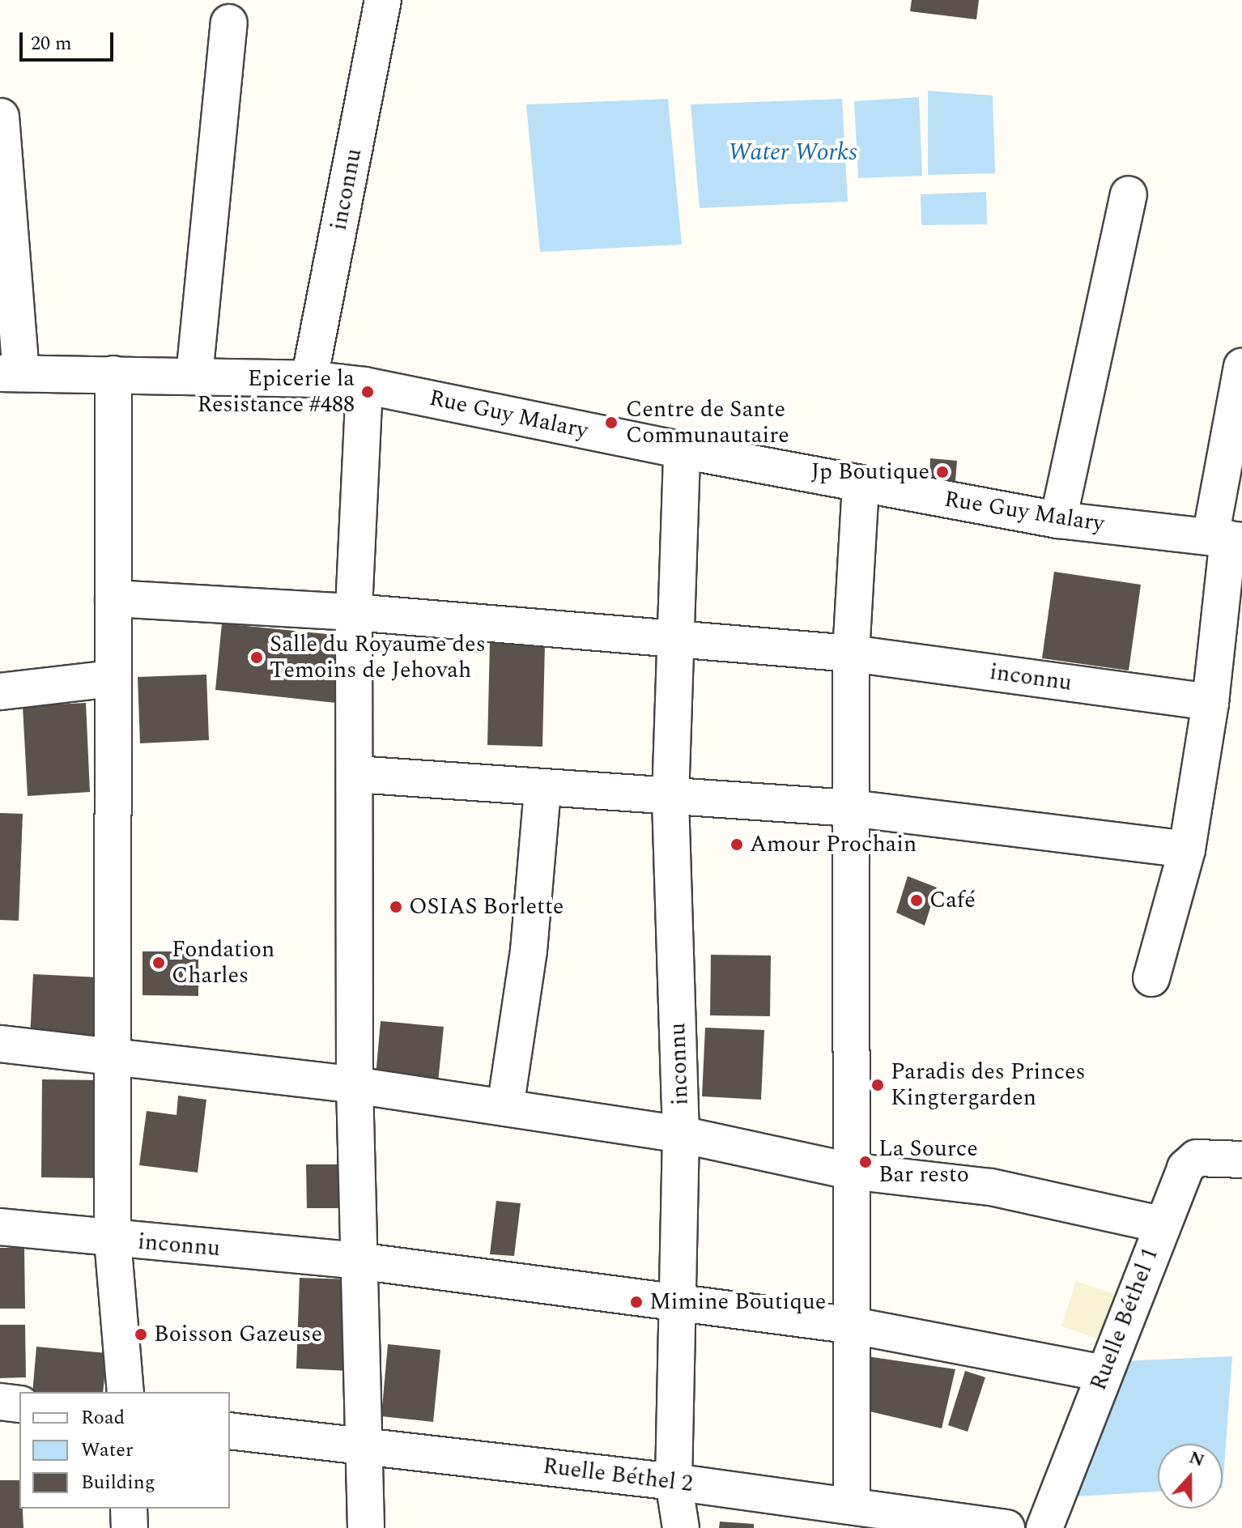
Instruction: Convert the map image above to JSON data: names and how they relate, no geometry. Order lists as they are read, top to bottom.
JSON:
{
  "streets": {
    "street": [
      "inconnu",
      "Rue Guy Malary",
      "Ruelle Béthel 1",
      "Ruelle Béthel 2"
    ]
  },
  "crossings": [
    ["inconnu", "Rue Guy Malary"],
    ["inconnu", "Ruelle Béthel 1"],
    ["inconnu", "Ruelle Béthel 2"]
  ],
  "water": ["Water Works"],
  "places": [
    "Epicerie la Resistance #488",
    "Centre de Sante Communautaire",
    "Jp Boutique",
    "Salle du Royaume des Temoins de Jehovah",
    "Amour Prochain",
    "Café",
    "OSIAS Borlette",
    "Fondation Charles",
    "Paradis des Princes Kingtergarden",
    "La Source Bar resto",
    "Mimine Boutique",
    "Boisson Gazeuse"
  ],
  "legend": ["Road", "Water", "Building"],
  "scale_bar": "20 m",
  "north": "top"
}
